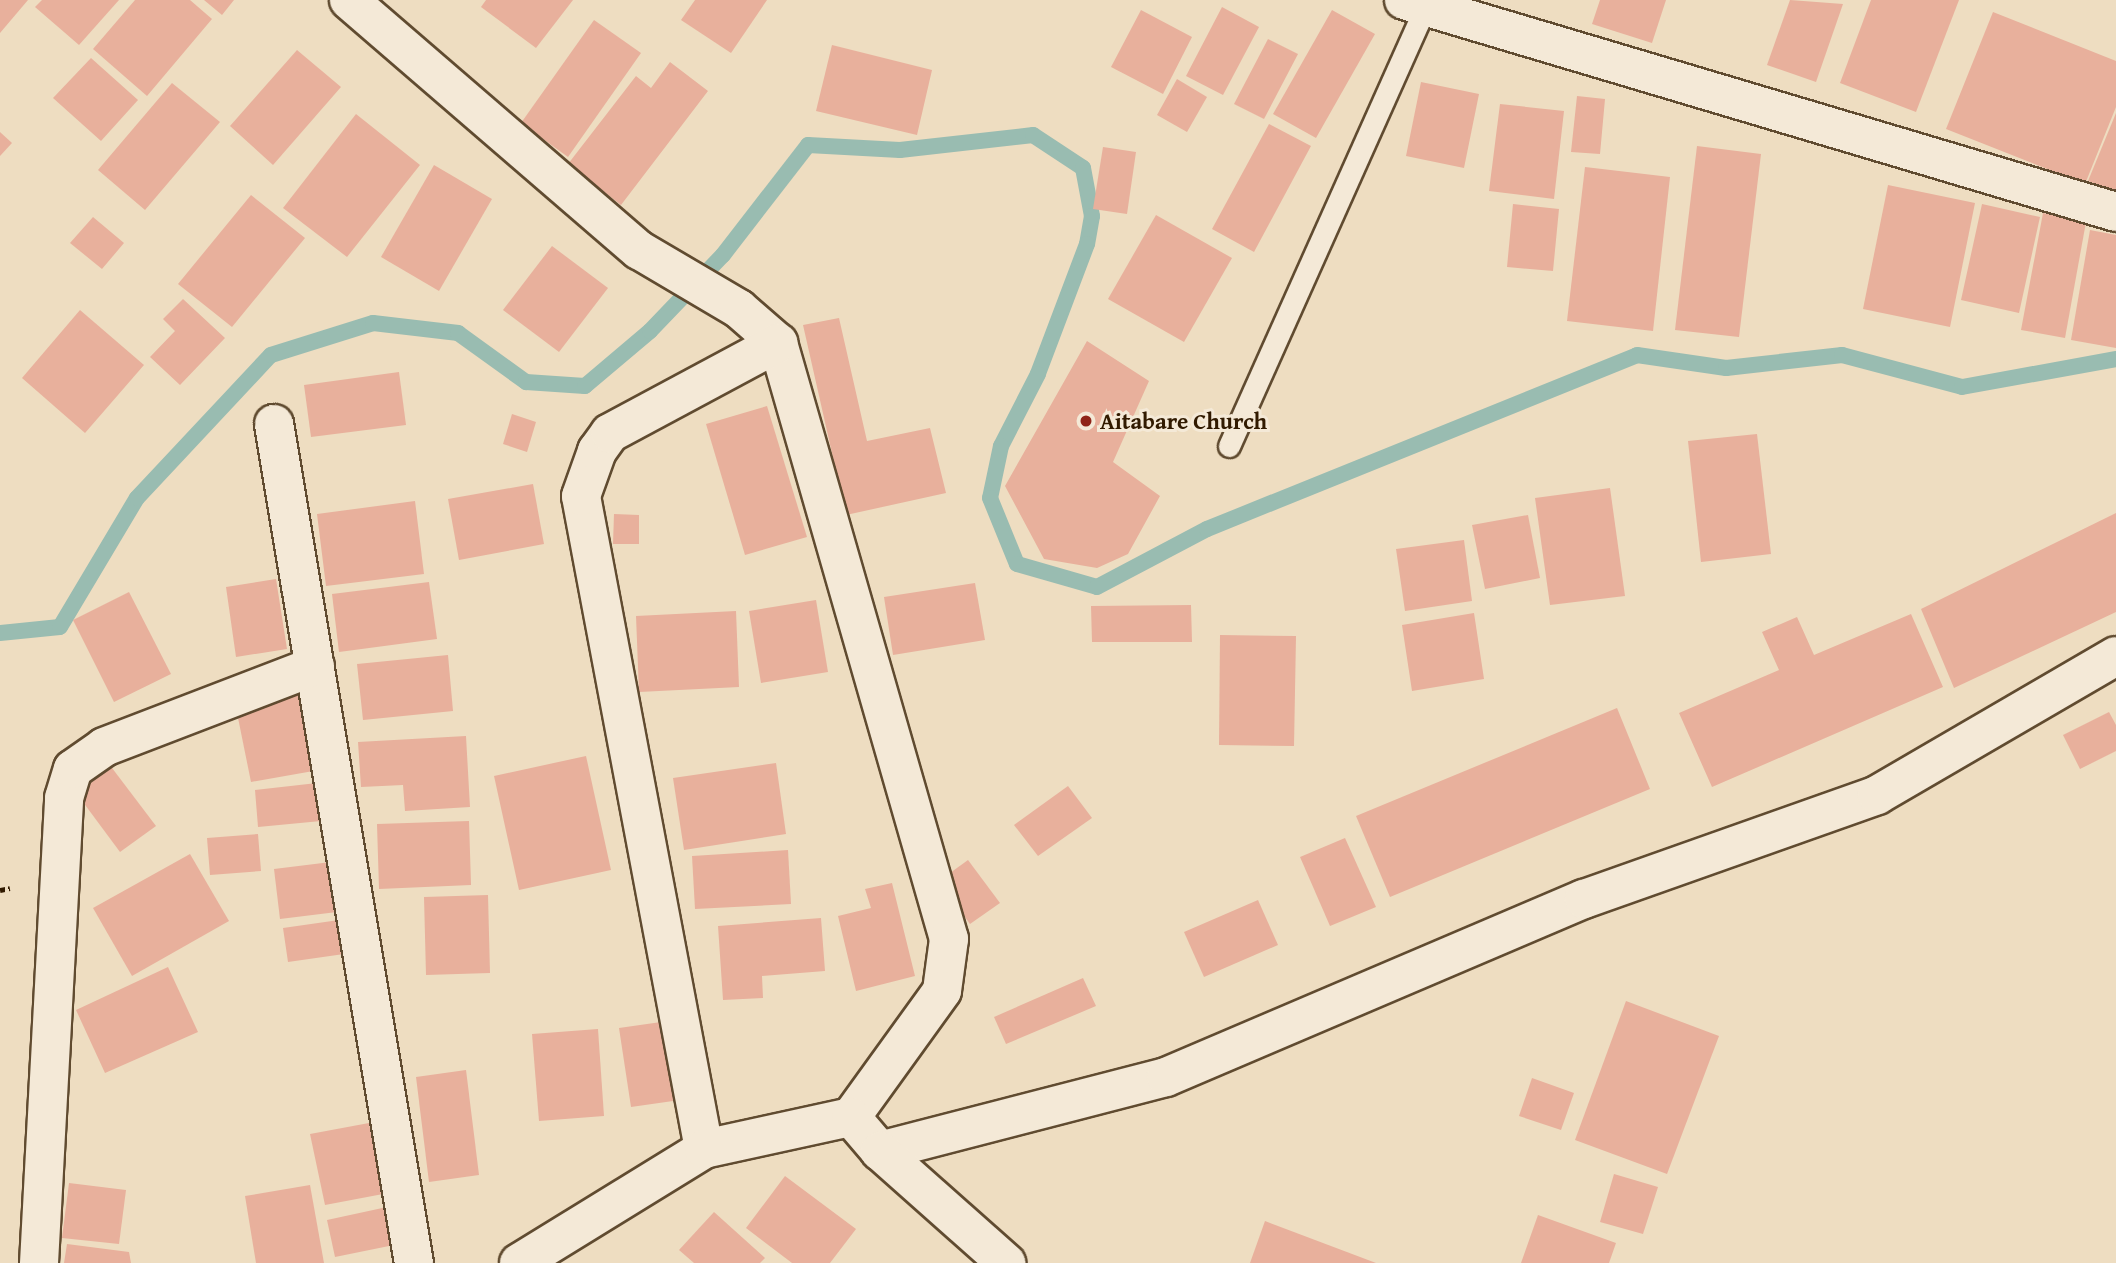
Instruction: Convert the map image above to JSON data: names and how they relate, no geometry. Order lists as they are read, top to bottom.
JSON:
{
  "places": ["Aitabare Church"]
}
